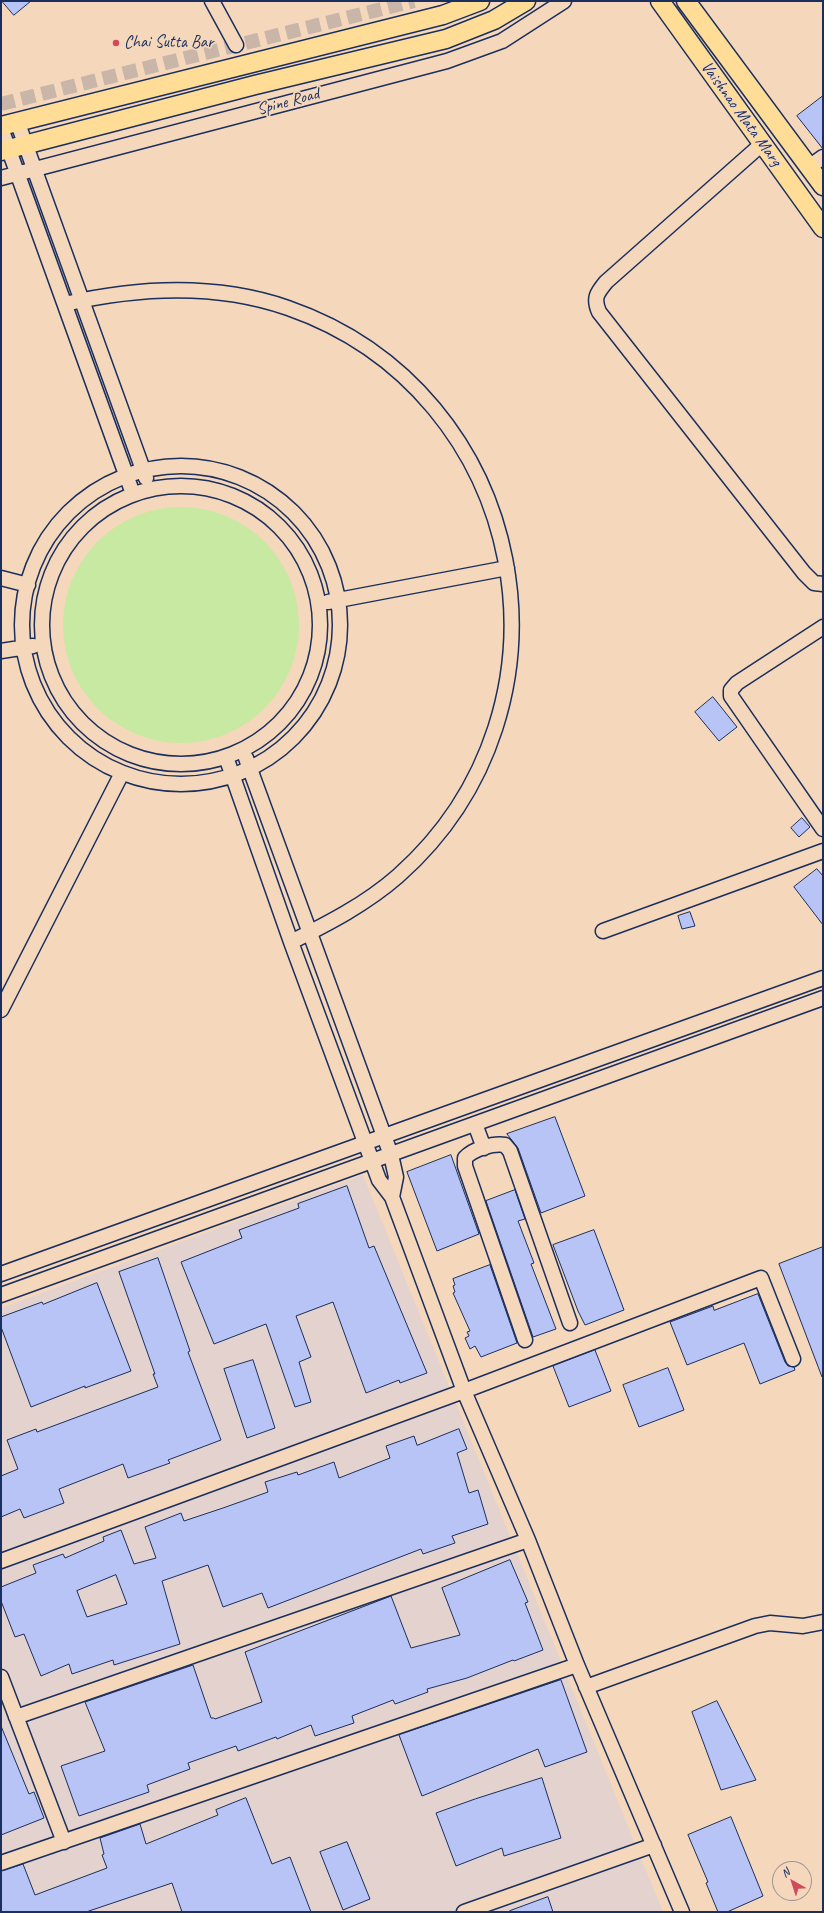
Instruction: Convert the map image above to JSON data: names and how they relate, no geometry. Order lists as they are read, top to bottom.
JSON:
{
  "streets": {
    "main road": ["Spine Road", "Vaishnao Mata Marg"]
  },
  "places": ["Chai Sutta Bar"],
  "north": "top left"
}
